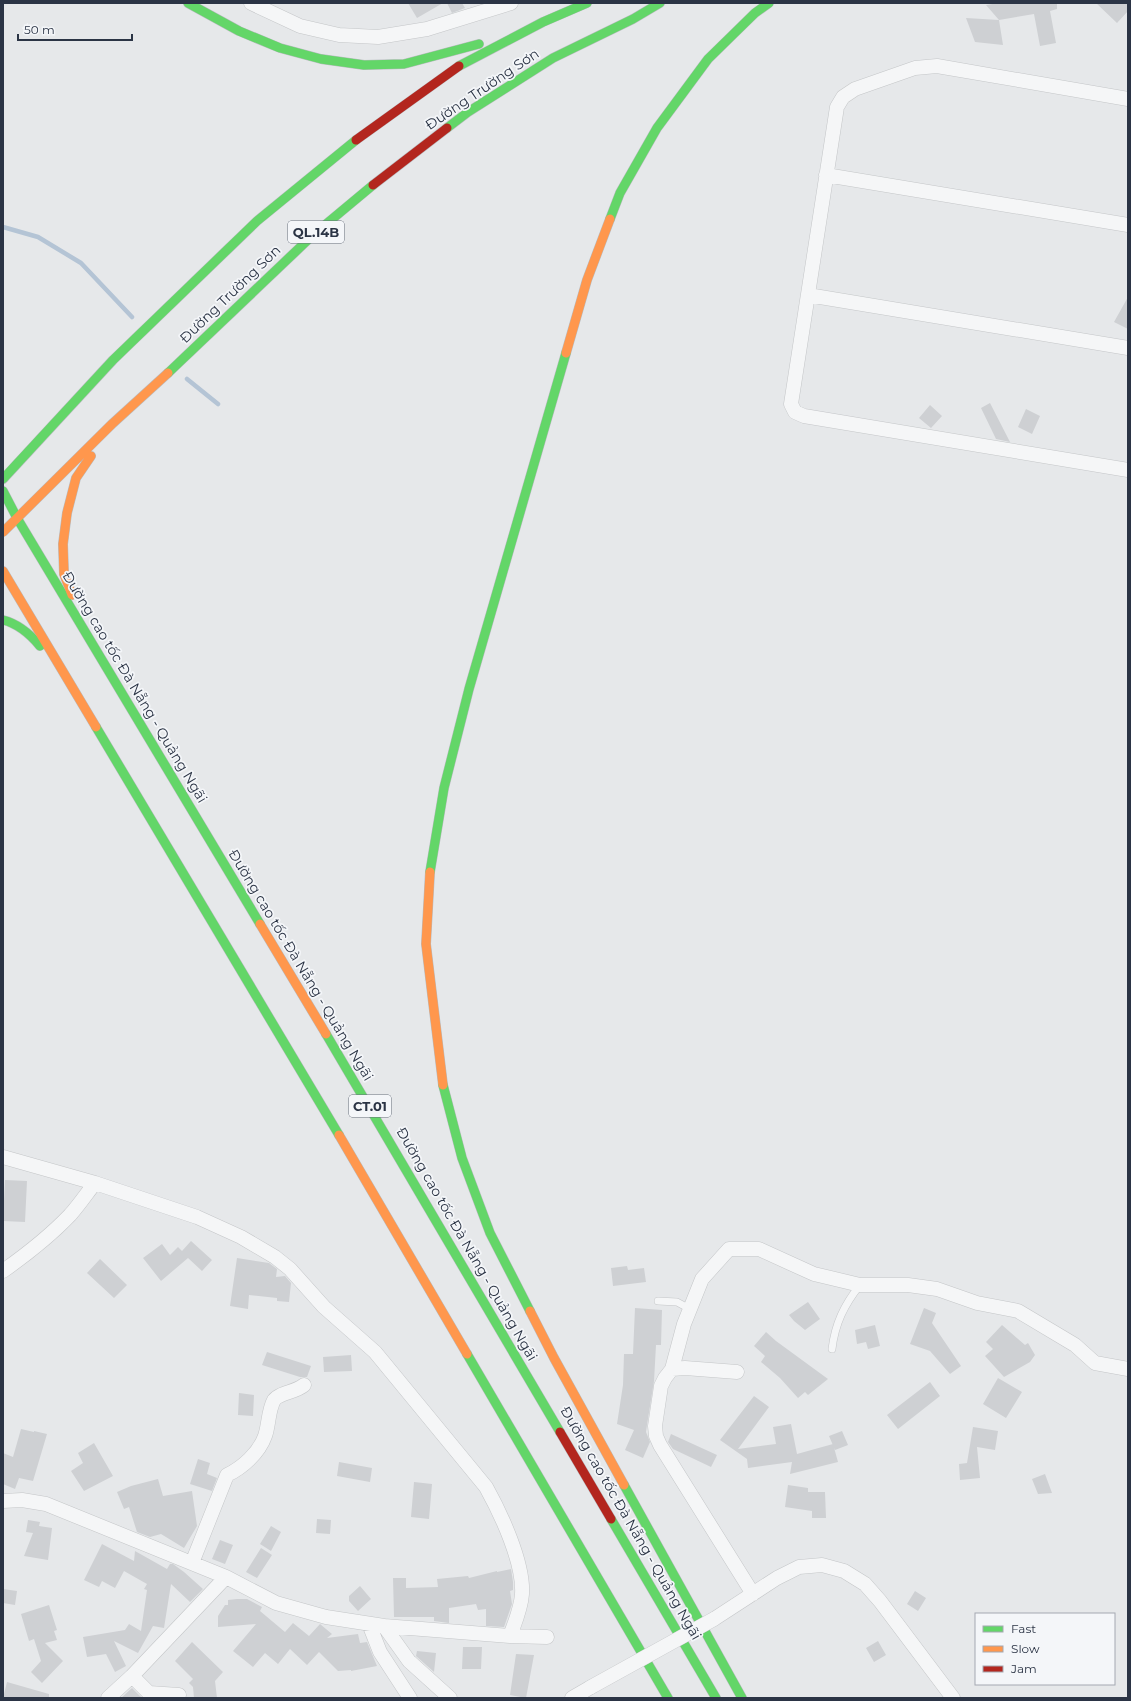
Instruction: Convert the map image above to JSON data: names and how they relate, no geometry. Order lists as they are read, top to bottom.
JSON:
{
  "streets": {
    "highway": [
      "Đường Trường Sơn",
      "QL.14B",
      "Đường cao tốc Đà Nẵng - Quảng Ngãi",
      "CT.01"
    ]
  },
  "crossings": [
    ["Đường Trường Sơn", "Đường cao tốc Đà Nẵng - Quảng Ngãi"]
  ],
  "legend": ["Fast", "Slow", "Jam"],
  "scale_bar": "50 m"
}
